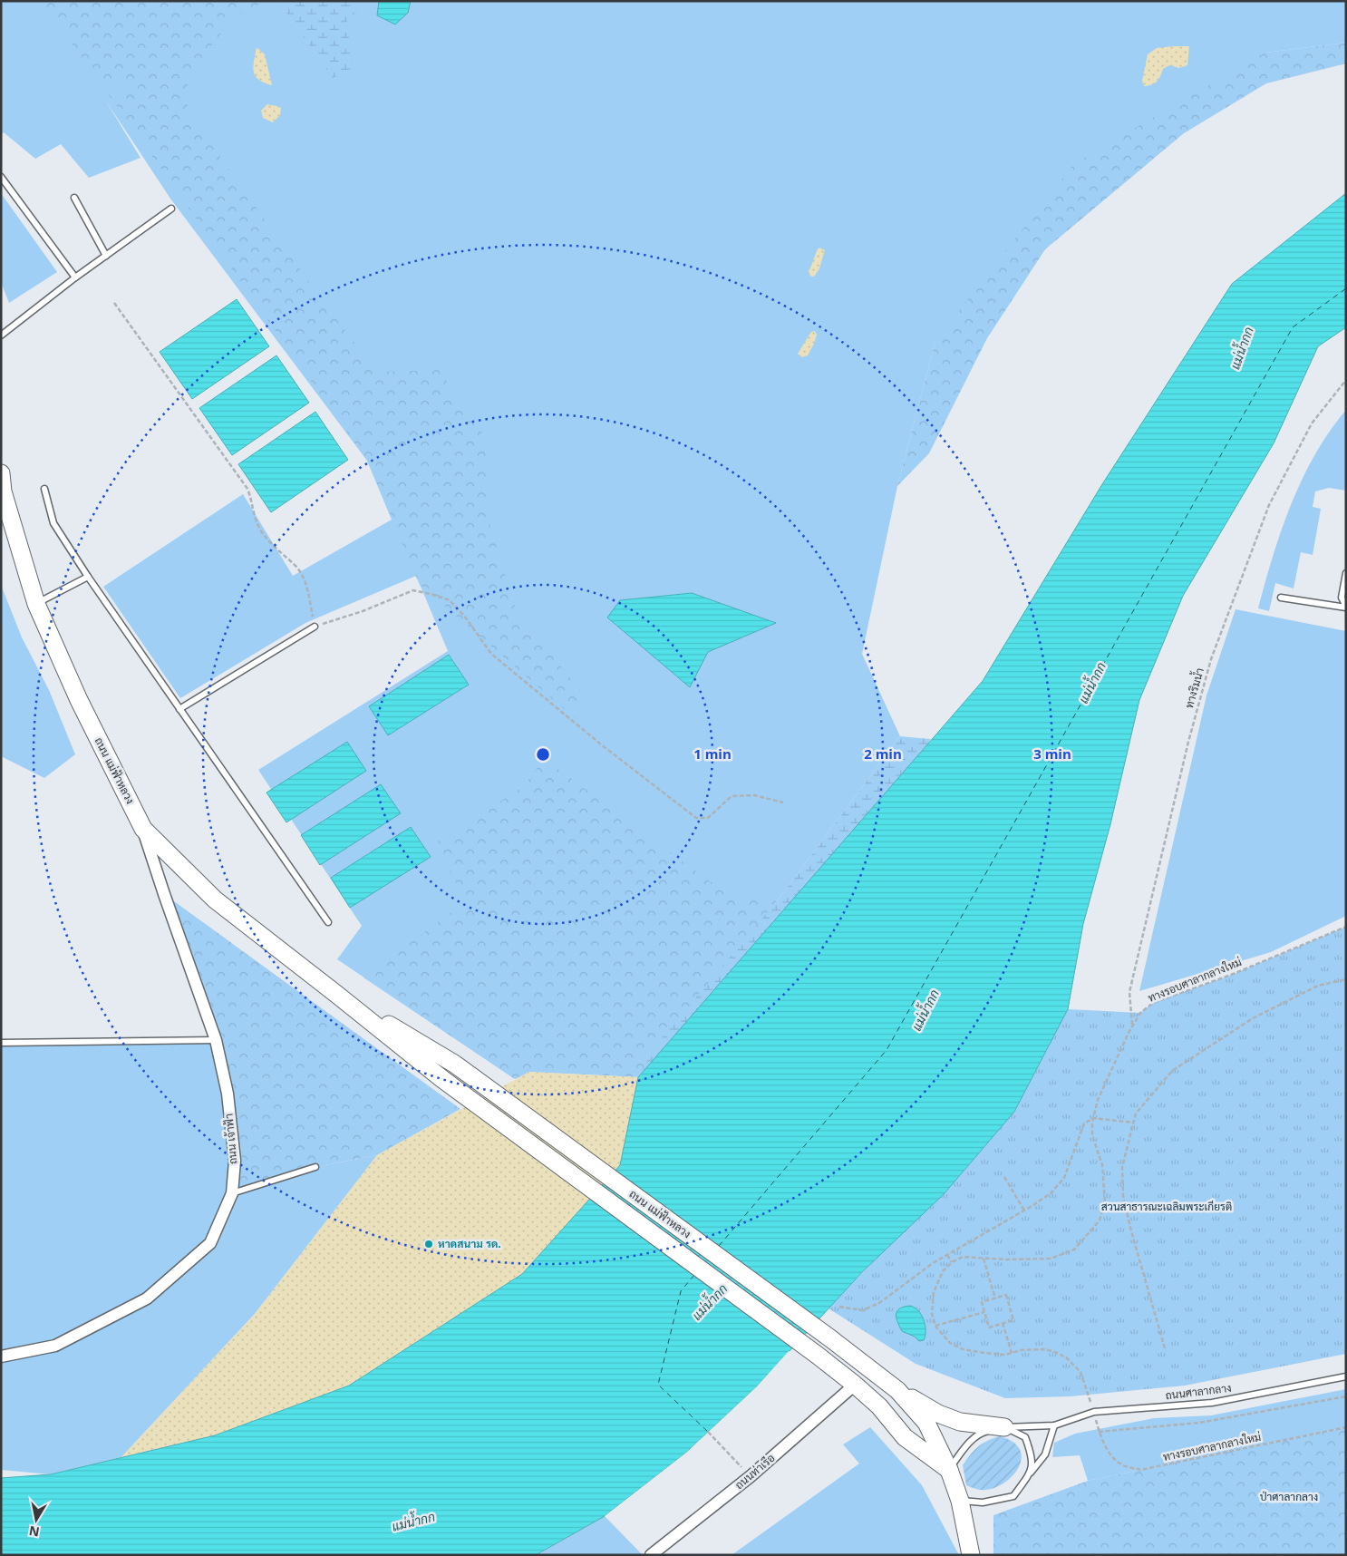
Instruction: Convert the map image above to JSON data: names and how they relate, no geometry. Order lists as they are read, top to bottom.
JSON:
{
  "streets": {
    "street": ["ถนน แม่ฟ้าหลวง", "ถนน เจ้าฟ้า", "ถนนท่าเรือ"],
    "lane": ["ถนนศาลากลาง"],
    "path": ["ทางริมน้ำ", "ทางรอบศาลากลางใหม่"]
  },
  "crossings": [
    ["ทางริมน้ำ", "ทางรอบศาลากลางใหม่"],
    ["ถนน แม่ฟ้าหลวง", "ถนน เจ้าฟ้า"],
    ["ถนน แม่ฟ้าหลวง", "ถนนศาลากลาง"],
    ["ถนน แม่ฟ้าหลวง", "ถนนท่าเรือ"]
  ],
  "water": ["แม่น้ำกก"],
  "parks": ["สวนสาธารณะเฉลิมพระเกียรติ", "ป่าศาลากลาง"],
  "places": ["หาดสนาม รด."],
  "north": "bottom",
  "rings": ["1 min", "2 min", "3 min"]
}
